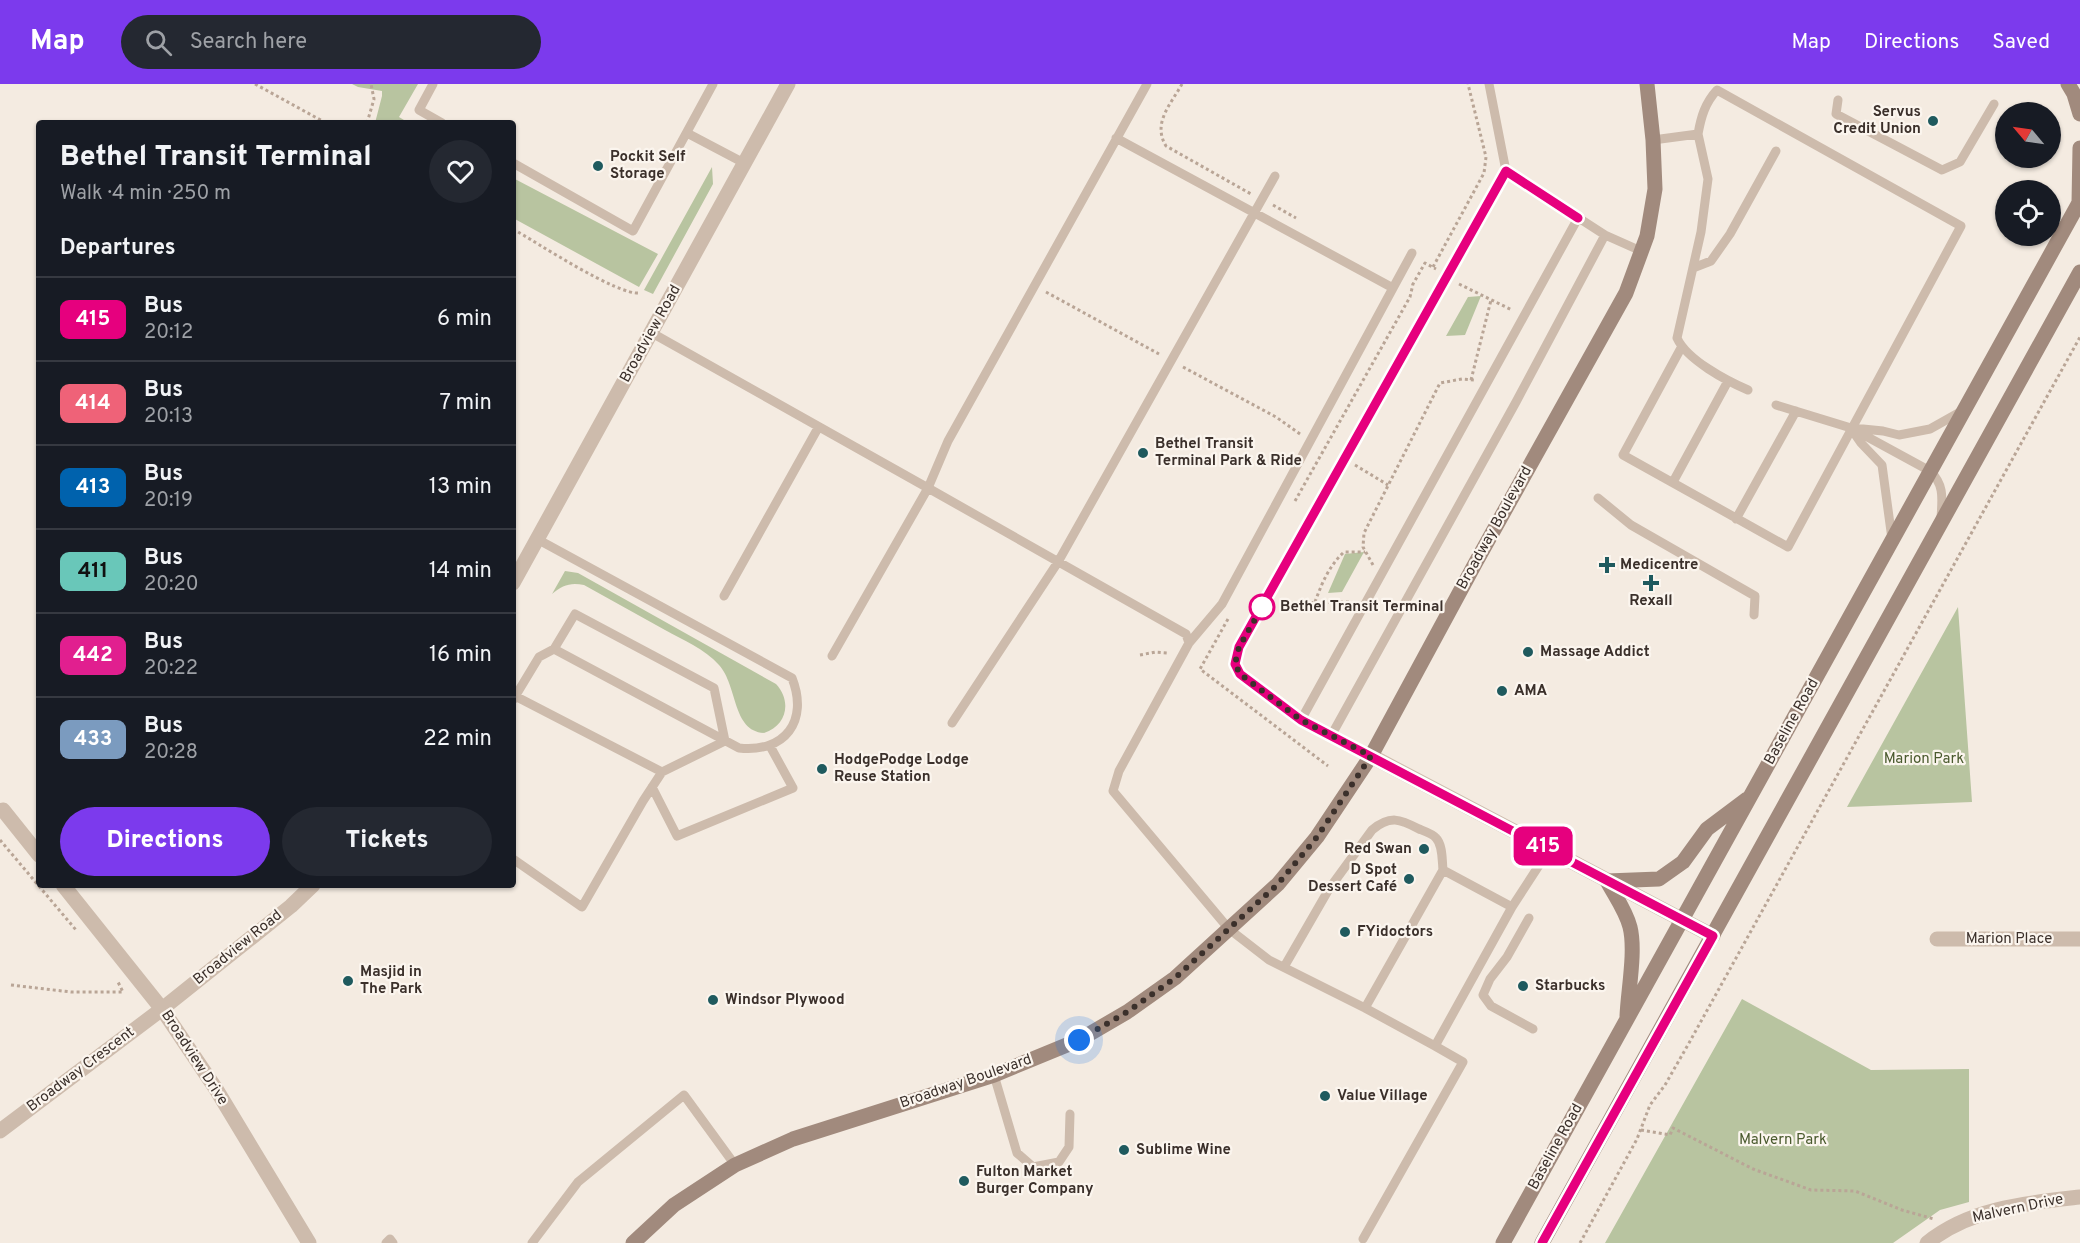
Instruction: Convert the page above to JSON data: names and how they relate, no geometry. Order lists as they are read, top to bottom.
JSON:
{
  "streets": {
    "main road": ["Broadway Boulevard", "Baseline Road"],
    "street": [
      "Broadview Road",
      "Marion Place",
      "Broadview Drive",
      "Broadway Crescent",
      "Malvern Drive"
    ]
  },
  "crossings": [
    ["Broadview Road", "Broadview Drive"],
    ["Broadview Road", "Broadway Crescent"],
    ["Broadview Drive", "Broadway Crescent"]
  ],
  "parks": ["Marion Park", "Malvern Park"],
  "places": {
    "other": [
      "Servus Credit Union",
      "Pockit Self Storage",
      "Bethel Transit Terminal Park & Ride",
      "Bethel Transit Terminal",
      "Massage Addict",
      "AMA",
      "HodgePodge Lodge Reuse Station",
      "Red Swan",
      "D Spot Dessert Café",
      "FYidoctors",
      "Masjid in The Park",
      "Starbucks",
      "Windsor Plywood",
      "Value Village",
      "Sublime Wine",
      "Fulton Market Burger Company"
    ],
    "health": ["Medicentre", "Rexall"]
  },
  "lines": ["bus line 415"],
  "north": "top left",
  "page": {
    "header": "Map",
    "search": "Search here",
    "nav": ["Map", "Directions", "Saved"],
    "on_map": "415",
    "heading": [
      ["Bethel Transit Terminal", "Walk · 4 min · 250 m"],
      "Departures"
    ],
    "list": [
      {
        "mark": "415",
        "name": "Bus",
        "note": "20:12",
        "value": "6 min"
      },
      {
        "mark": "414",
        "name": "Bus",
        "note": "20:13",
        "value": "7 min"
      },
      {
        "mark": "413",
        "name": "Bus",
        "note": "20:19",
        "value": "13 min"
      },
      {
        "mark": "411",
        "name": "Bus",
        "note": "20:20",
        "value": "14 min"
      },
      {
        "mark": "442",
        "name": "Bus",
        "note": "20:22",
        "value": "16 min"
      },
      {
        "mark": "433",
        "name": "Bus",
        "note": "20:28",
        "value": "22 min"
      }
    ],
    "buttons": ["Directions", "Tickets"]
  }
}
